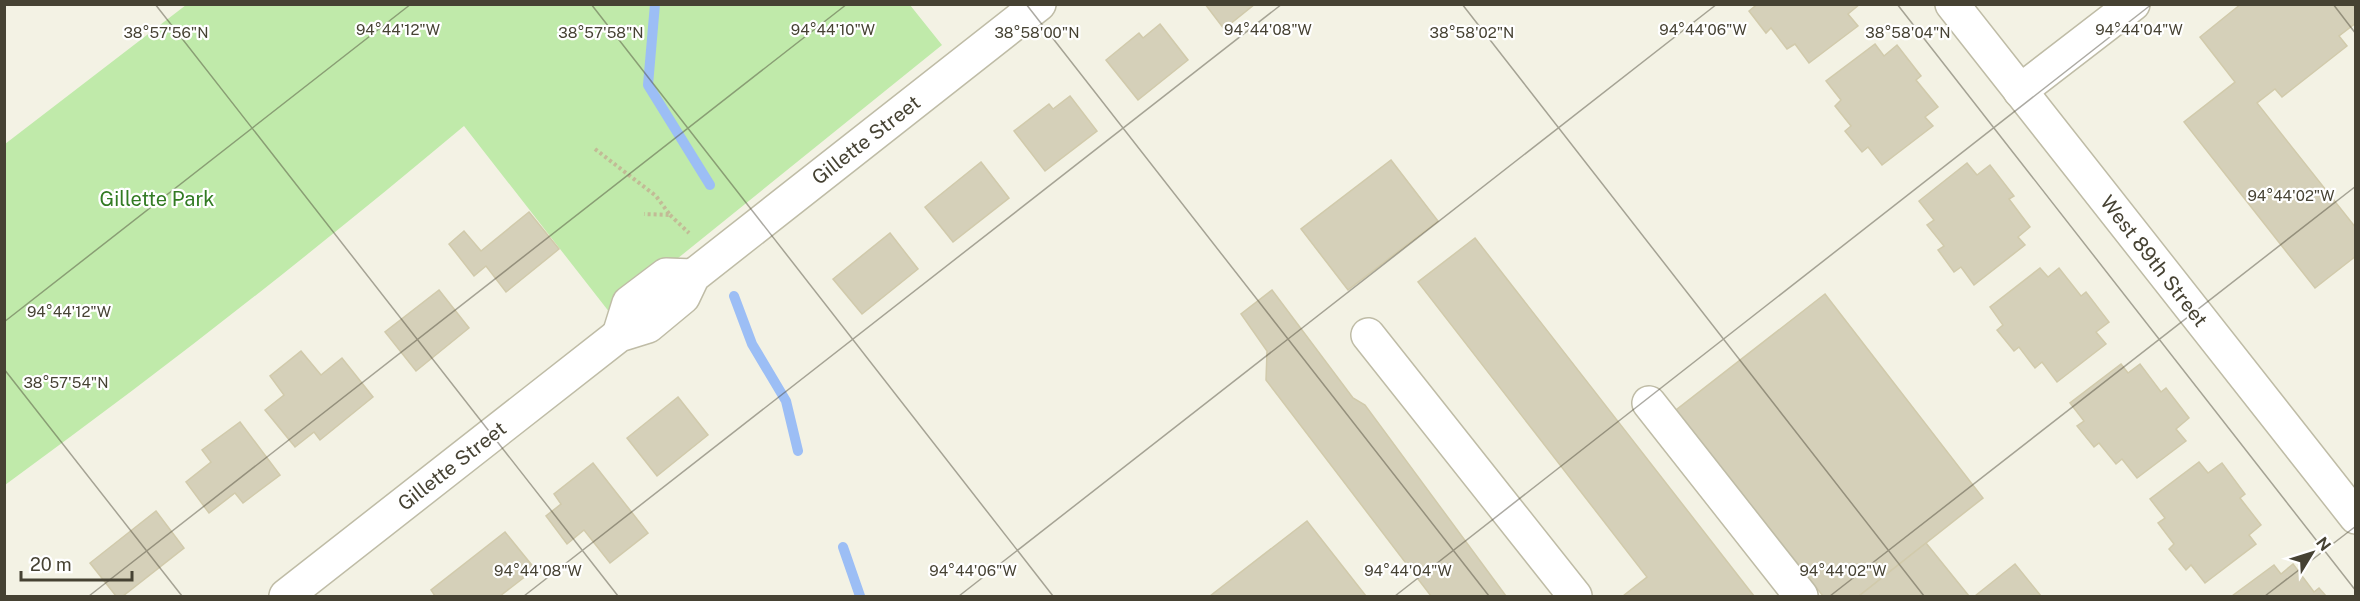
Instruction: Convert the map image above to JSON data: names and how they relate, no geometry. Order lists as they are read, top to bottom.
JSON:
{
  "streets": {
    "street": ["Gillette Street", "West 89th Street"]
  },
  "parks": ["Gillette Park"],
  "scale_bar": "20 m",
  "north": "top right",
  "coordinates": [
    "94°44'12\"W",
    "94°44'10\"W",
    "94°44'08\"W",
    "94°44'06\"W",
    "94°44'04\"W",
    "38°57'56\"N",
    "38°57'58\"N",
    "38°58'00\"N",
    "38°58'02\"N",
    "38°58'04\"N",
    "94°44'02\"W",
    "38°57'54\"N"
  ]
}
